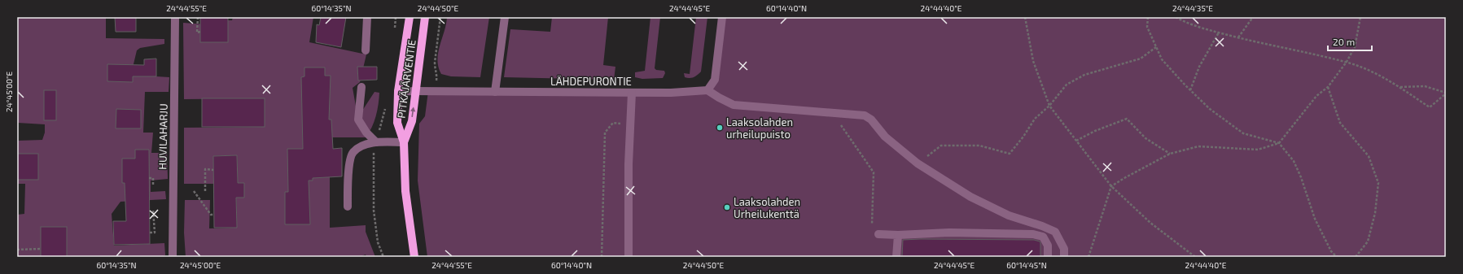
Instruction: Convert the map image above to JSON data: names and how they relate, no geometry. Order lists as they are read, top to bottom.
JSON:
{
  "streets": {
    "main road": ["PITKÄJÄRVENTIE"],
    "street": ["LÄHDEPURONTIE", "HUVILAHARJU"]
  },
  "crossings": [
    ["PITKÄJÄRVENTIE", "LÄHDEPURONTIE"]
  ],
  "places": ["Laaksolahden urheilupuisto", "Laaksolahden Urheilukenttä"],
  "scale_bar": "20 m",
  "coordinates": [
    "24°44'55\"E",
    "60°14'35\"N",
    "24°44'50\"E",
    "24°44'45\"E",
    "60°14'40\"N",
    "24°44'40\"E",
    "24°44'35\"E",
    "24°45'00\"E",
    "60°14'45\"N"
  ]
}
